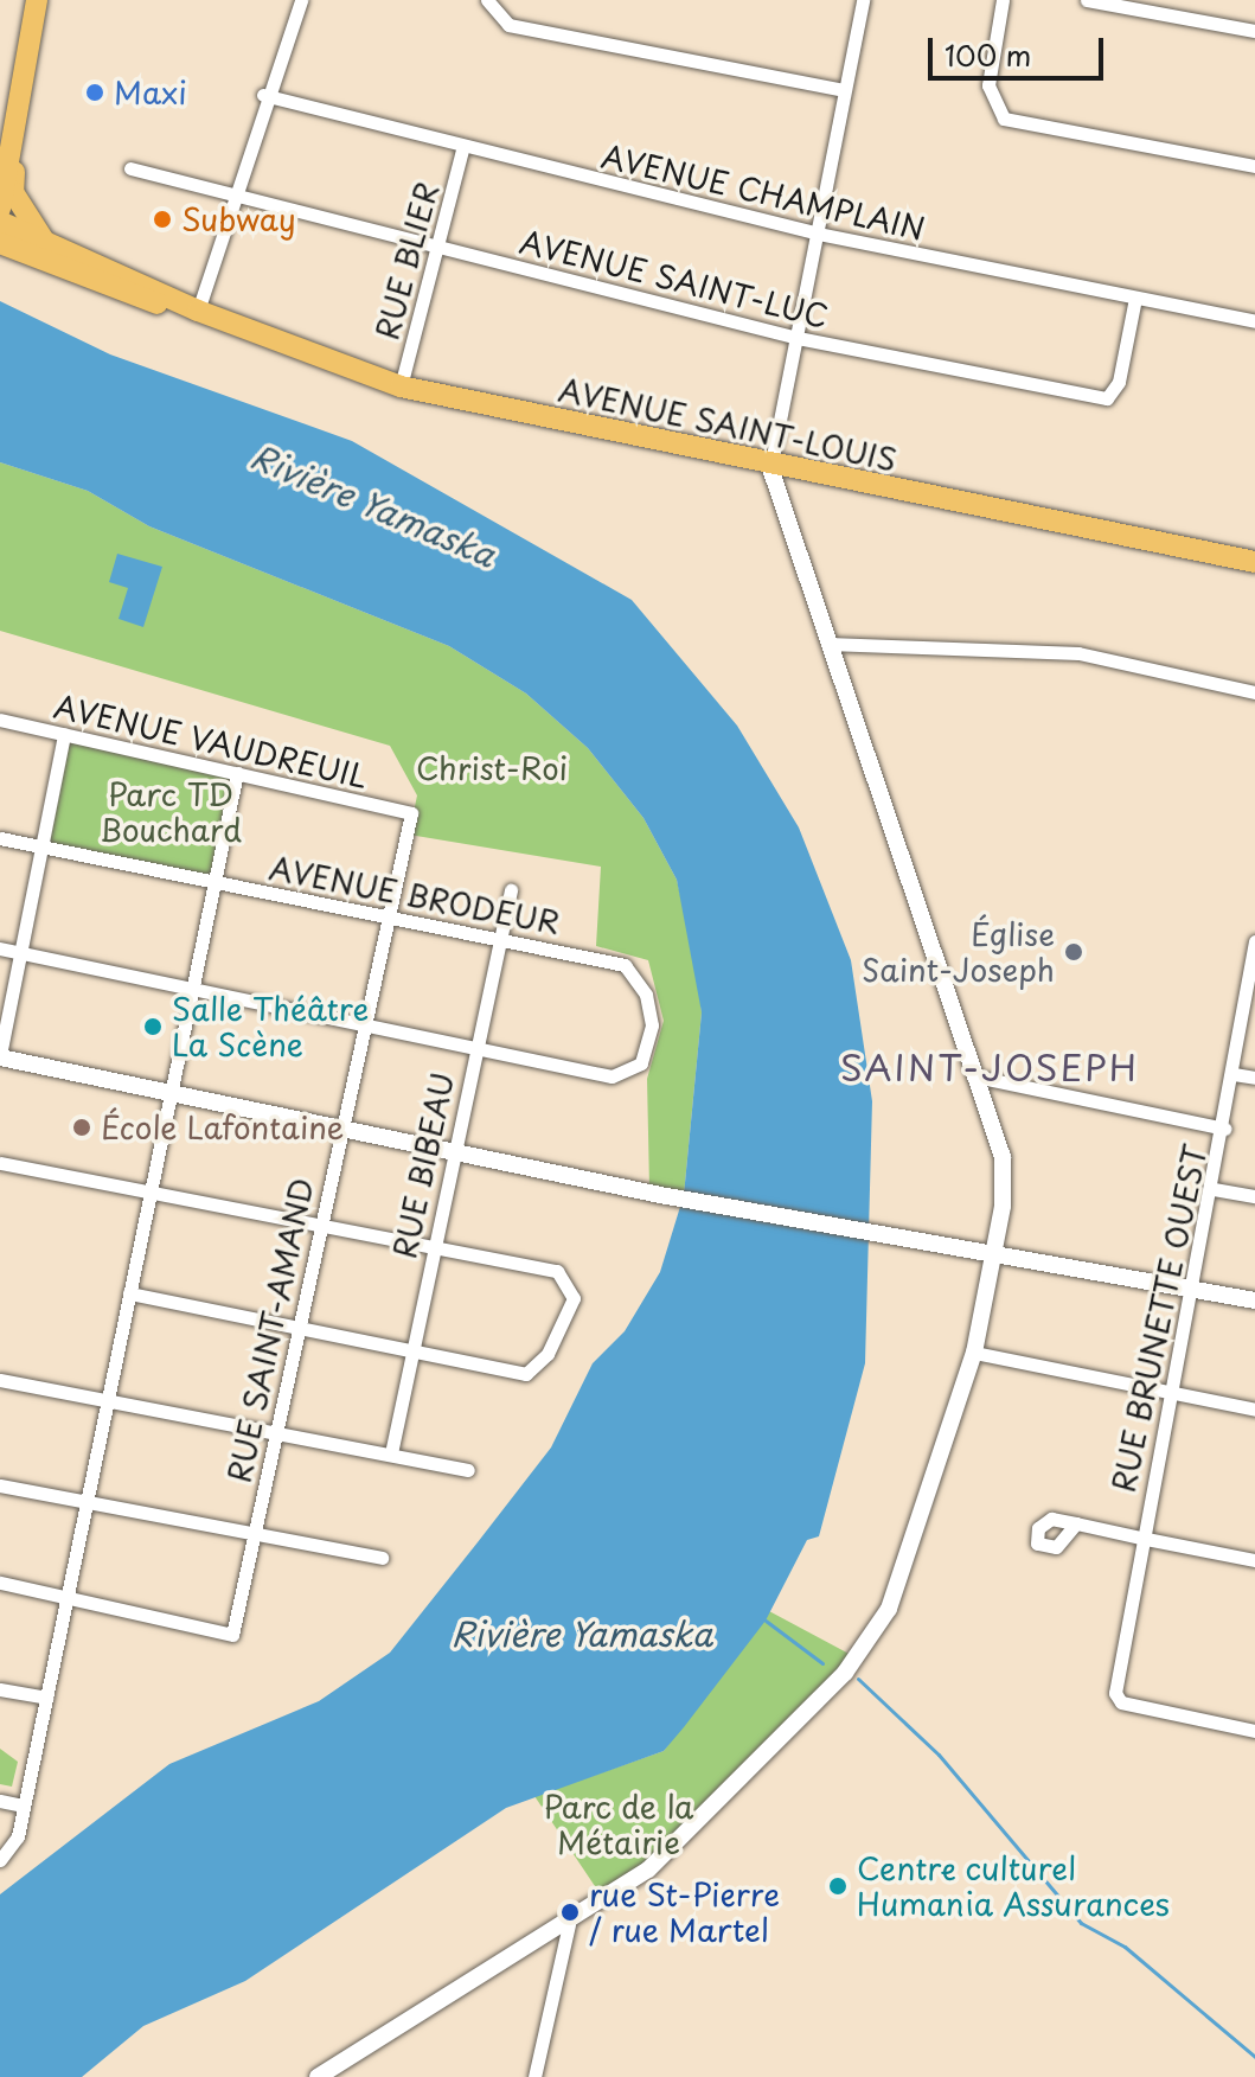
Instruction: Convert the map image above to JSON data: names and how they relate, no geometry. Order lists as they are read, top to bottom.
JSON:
{
  "streets": {
    "main road": ["AVENUE SAINT-LOUIS"],
    "street": [
      "AVENUE CHAMPLAIN",
      "RUE BLIER",
      "AVENUE SAINT-LUC",
      "AVENUE VAUDREUIL",
      "AVENUE BRODEUR",
      "RUE BIBEAU",
      "RUE BRUNETTE OUEST",
      "RUE SAINT-AMAND"
    ]
  },
  "crossings": [
    ["AVENUE CHAMPLAIN", "RUE BLIER"],
    ["AVENUE CHAMPLAIN", "AVENUE SAINT-LUC"],
    ["RUE BLIER", "AVENUE SAINT-LUC"],
    ["RUE BLIER", "AVENUE SAINT-LOUIS"],
    ["AVENUE VAUDREUIL", "RUE SAINT-AMAND"],
    ["AVENUE BRODEUR", "RUE BIBEAU"],
    ["AVENUE BRODEUR", "RUE SAINT-AMAND"]
  ],
  "districts": ["SAINT-JOSEPH"],
  "water": ["Rivière Yamaska"],
  "parks": ["Christ-Roi", "Parc TD Bouchard", "Parc de la Métairie"],
  "places": [
    "Maxi",
    "Subway",
    "Église Saint-Joseph",
    "Salle Théâtre La Scène",
    "École Lafontaine",
    "Centre culturel Humania Assurances",
    "rue St-Pierre / rue Martel"
  ],
  "scale_bar": "100 m"
}
